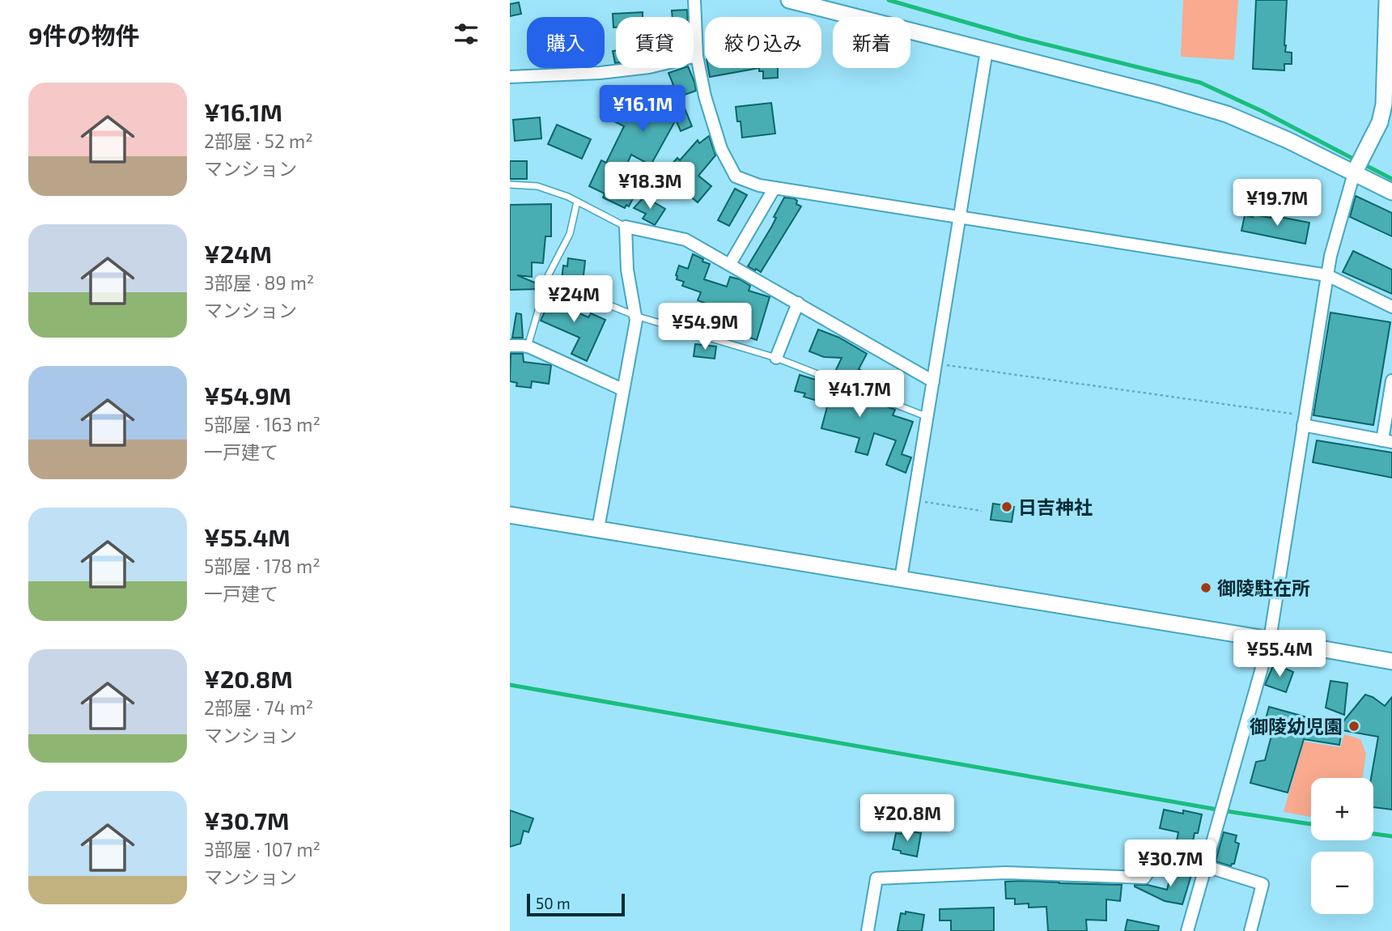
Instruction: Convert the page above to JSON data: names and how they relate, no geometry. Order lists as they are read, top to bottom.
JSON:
{
  "places": ["日吉神社", "御陵駐在所", "御陵幼児園"],
  "scale_bar": "50 m",
  "page": {
    "heading": "9件の物件",
    "chip": [
      "購入",
      "賃貸",
      "絞り込み",
      "新着"
    ],
    "list": [
      {
        "name": "¥16.1M",
        "note": "2部屋 · 52 m² · マンション"
      },
      {
        "name": "¥24M",
        "note": "3部屋 · 89 m² · マンション"
      },
      {
        "name": "¥54.9M",
        "note": "5部屋 · 163 m² · 一戸建て"
      },
      {
        "name": "¥55.4M",
        "note": "5部屋 · 178 m² · 一戸建て"
      },
      {
        "name": "¥20.8M",
        "note": "2部屋 · 74 m² · マンション"
      },
      {
        "name": "¥30.7M",
        "note": "3部屋 · 107 m² · マンション"
      }
    ],
    "price": [
      "¥16.1M",
      "¥18.3M",
      "¥19.7M",
      "¥24M",
      "¥54.9M",
      "¥41.7M",
      "¥55.4M",
      "¥20.8M",
      "¥30.7M"
    ],
    "map_buttons": ["+", "−"],
    "scale": "50 m"
  }
}
